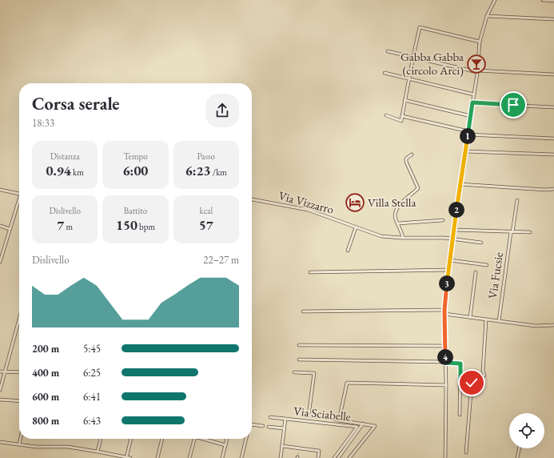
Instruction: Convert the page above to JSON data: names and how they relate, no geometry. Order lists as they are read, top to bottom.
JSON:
{
  "streets": {
    "street": ["Via Vizzarro", "Via Fucsie", "Via Sciabelle"]
  },
  "places": {
    "bar": ["Gabba Gabba (circolo Arci)"],
    "hotel": ["Villa Stella"]
  },
  "page": {
    "heading": ["Corsa serale", "18:33"],
    "pins": [
      "1",
      "2",
      "3",
      "4"
    ],
    "stats": [
      ["Distanza", "0.94 km"],
      ["Tempo", "6:00"],
      ["Passo", "6:23 /km"],
      ["Dislivello", "7 m"],
      ["Battito", "150 bpm"],
      ["kcal", "57"]
    ],
    "chart": ["Dislivello", "22–27 m"],
    "list": [
      {
        "name": "200 m",
        "note": "5:45"
      },
      {
        "name": "400 m",
        "note": "6:25"
      },
      {
        "name": "600 m",
        "note": "6:41"
      },
      {
        "name": "800 m",
        "note": "6:43"
      }
    ]
  }
}
